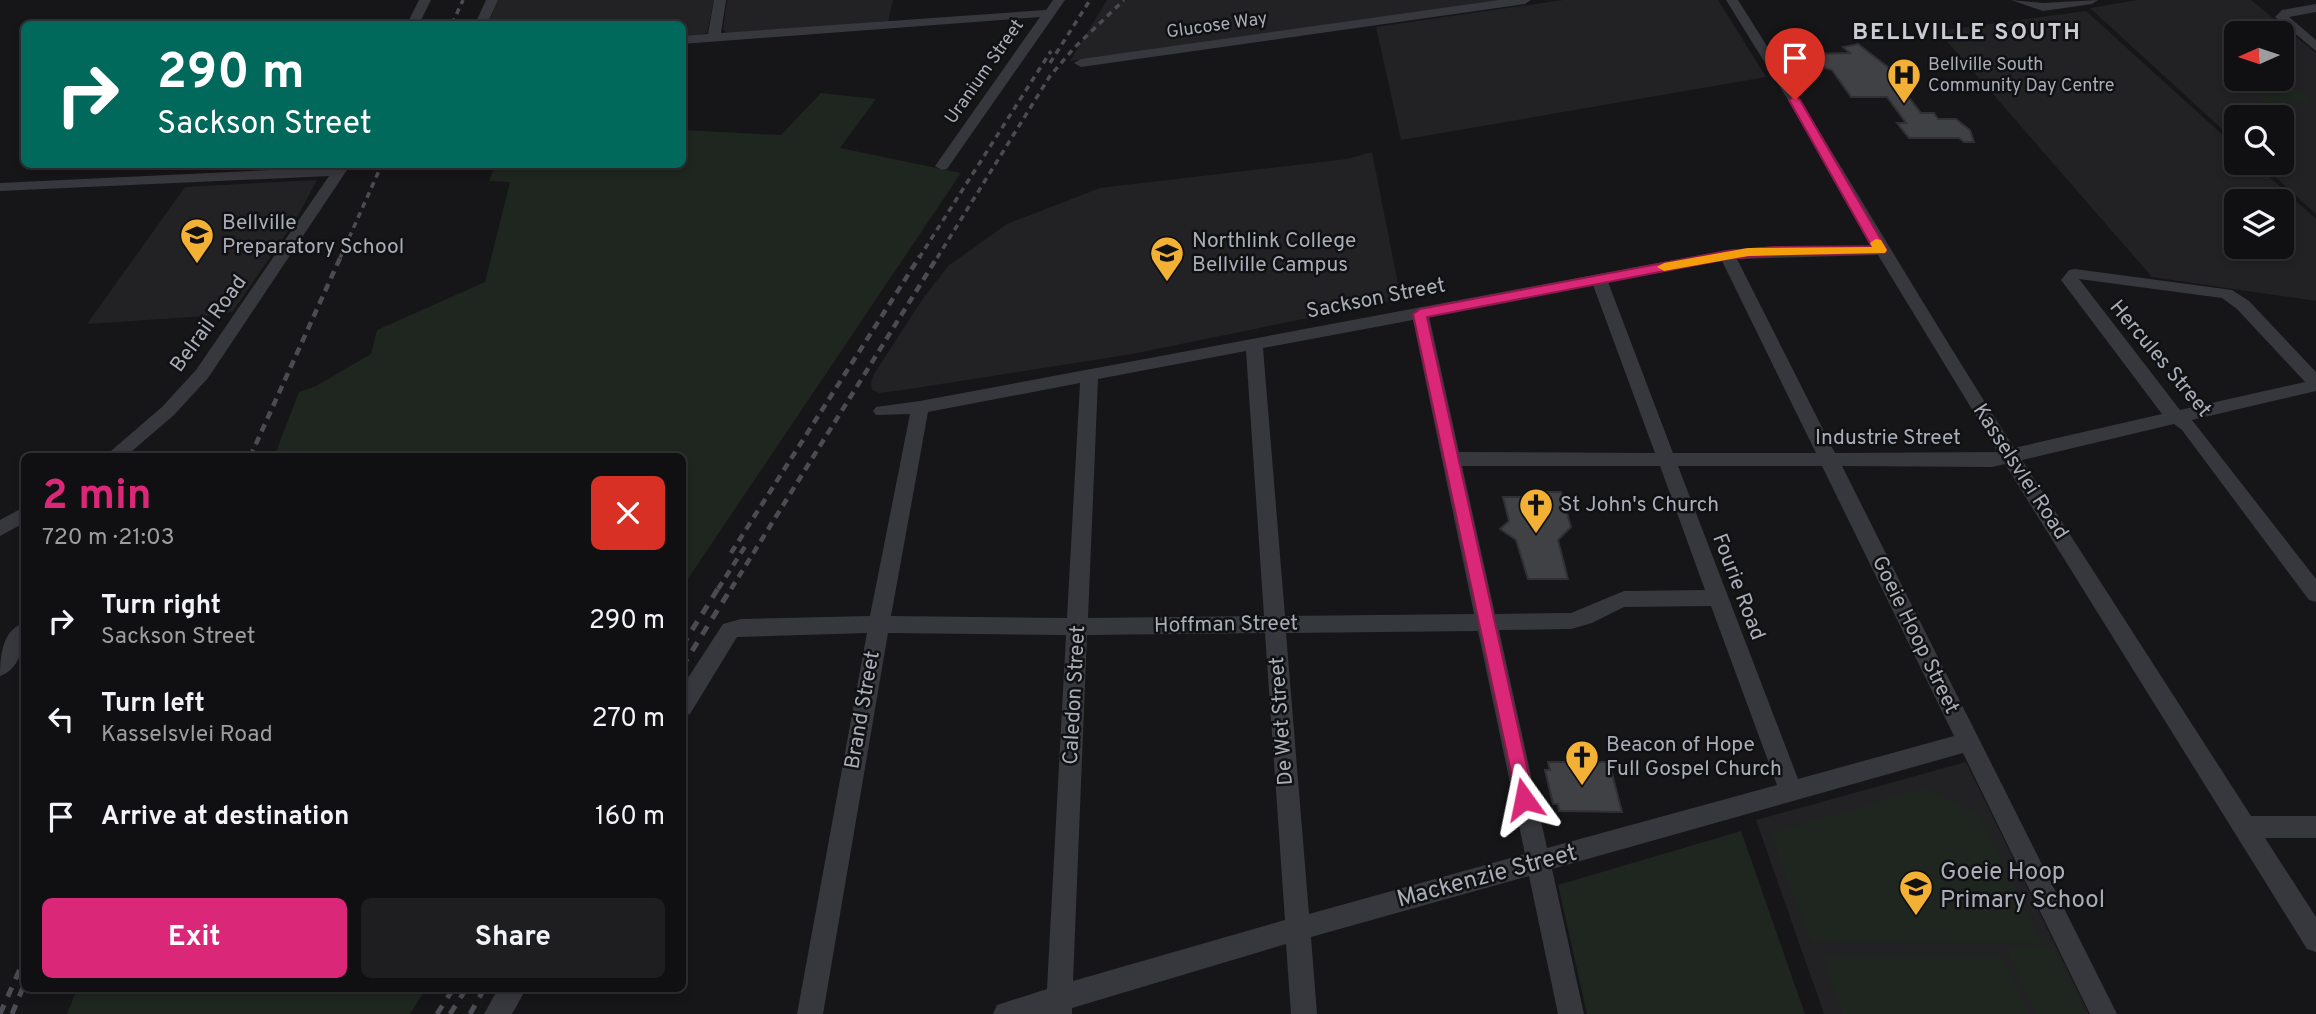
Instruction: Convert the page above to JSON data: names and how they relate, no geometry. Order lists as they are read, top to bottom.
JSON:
{
  "streets": {
    "street": [
      "Glucose Way",
      "Uranium Street",
      "Sackson Street",
      "Belrail Road",
      "Hercules Street",
      "Industrie Street",
      "Kasselsvlei Road",
      "Fourie Road",
      "Hoffman Street",
      "Goeie Hoop Street",
      "Caledon Street",
      "Brand Street",
      "De Wet Street",
      "Mackenzie Street"
    ]
  },
  "crossings": [
    ["Sackson Street", "Kasselsvlei Road"],
    ["Sackson Street", "Fourie Road"],
    ["Sackson Street", "Goeie Hoop Street"],
    ["Sackson Street", "Caledon Street"],
    ["Sackson Street", "Brand Street"],
    ["Sackson Street", "De Wet Street"],
    ["Hercules Street", "Industrie Street"],
    ["Industrie Street", "Kasselsvlei Road"],
    ["Industrie Street", "Fourie Road"],
    ["Industrie Street", "Goeie Hoop Street"],
    ["Fourie Road", "Hoffman Street"],
    ["Fourie Road", "Mackenzie Street"],
    ["Hoffman Street", "Caledon Street"],
    ["Hoffman Street", "Brand Street"],
    ["Hoffman Street", "De Wet Street"],
    ["Goeie Hoop Street", "Mackenzie Street"],
    ["Caledon Street", "Mackenzie Street"],
    ["De Wet Street", "Mackenzie Street"]
  ],
  "districts": ["BELLVILLE SOUTH"],
  "places": {
    "hospital": ["Bellville South Community Day Centre"],
    "school or university": ["Bellville Preparatory School", "Northlink College Bellville Campus", "Goeie Hoop Primary School"],
    "church": ["St John's Church", "Beacon of Hope Full Gospel Church"]
  },
  "north": "left",
  "page": {
    "turn": ["290 m", "Sackson Street"],
    "heading": ["2 min", "720 m · 21:03"],
    "list": [
      {
        "name": "Turn right",
        "note": "Sackson Street",
        "value": "290 m"
      },
      {
        "name": "Turn left",
        "note": "Kasselsvlei Road",
        "value": "270 m"
      },
      {
        "name": "Arrive at destination",
        "value": "160 m"
      }
    ],
    "buttons": ["Exit", "Share"]
  }
}
